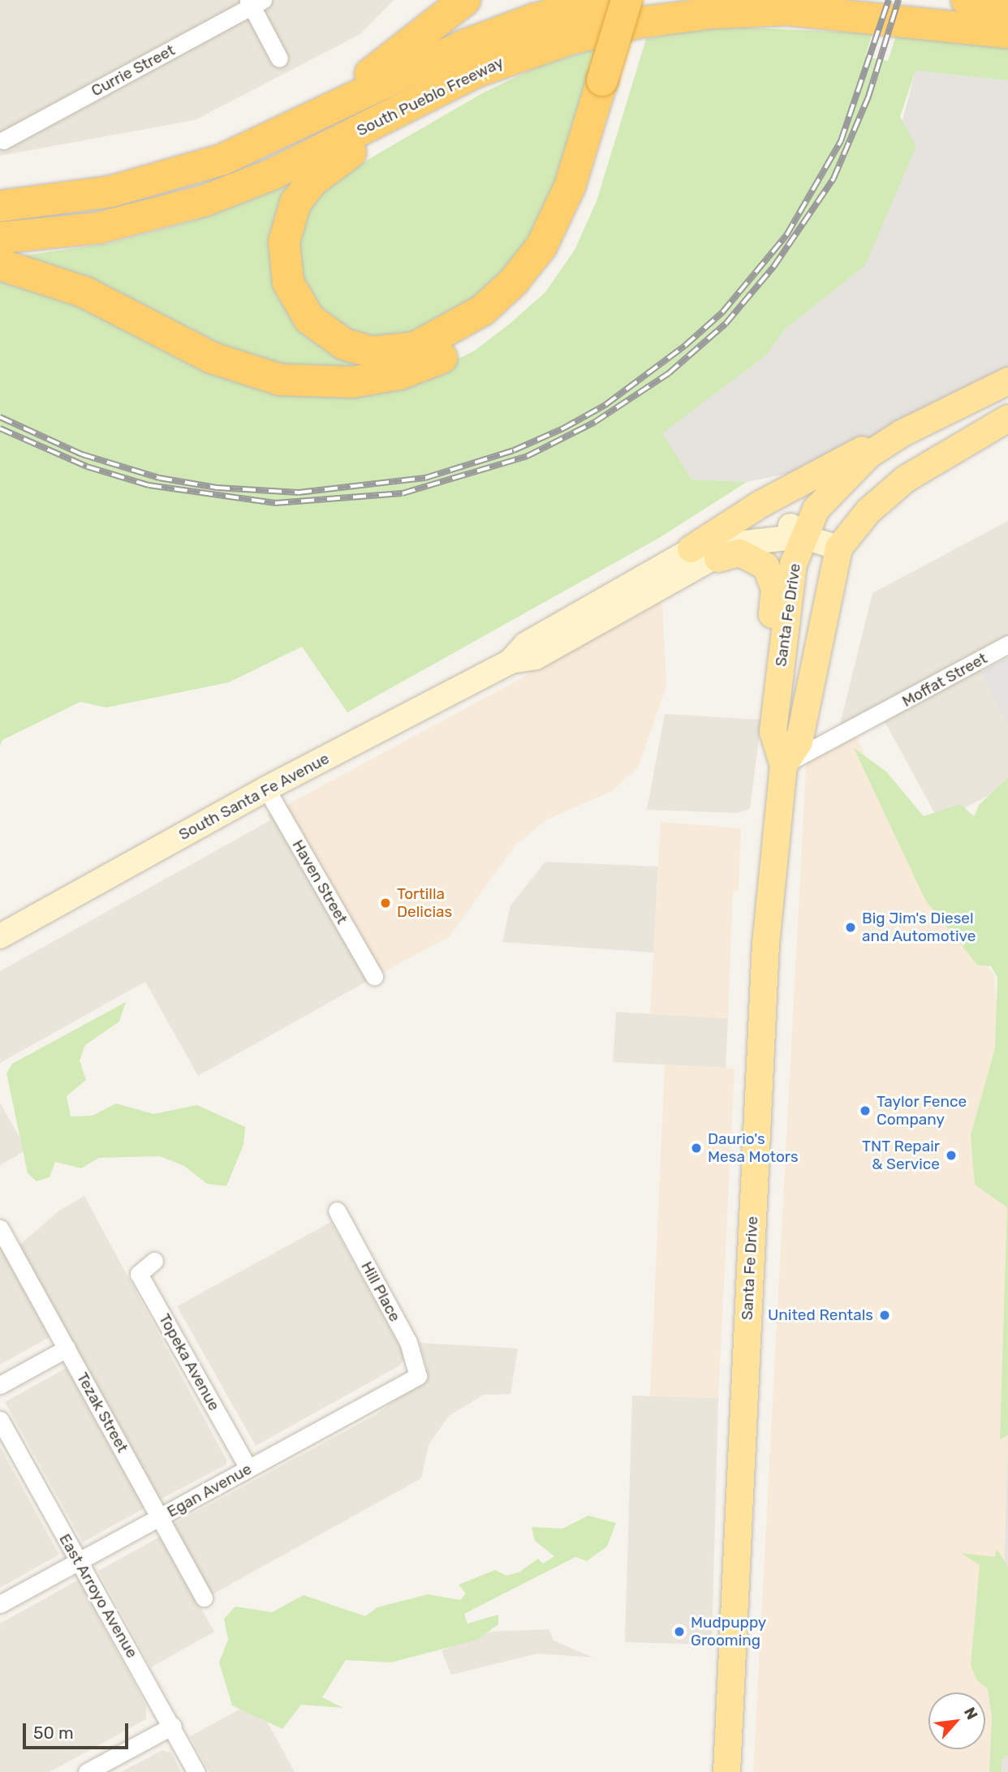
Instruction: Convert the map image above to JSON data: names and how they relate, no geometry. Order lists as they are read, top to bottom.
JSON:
{
  "streets": {
    "highway": ["South Pueblo Freeway"],
    "main road": ["Santa Fe Drive"],
    "street": [
      "Currie Street",
      "Moffat Street",
      "South Santa Fe Avenue",
      "Haven Street",
      "Hill Place",
      "Topeka Avenue",
      "Tezak Street",
      "Egan Avenue",
      "East Arroyo Avenue"
    ]
  },
  "crossings": [
    ["Santa Fe Drive", "Moffat Street"],
    ["Santa Fe Drive", "South Santa Fe Avenue"],
    ["South Santa Fe Avenue", "Haven Street"],
    ["Hill Place", "Egan Avenue"],
    ["Topeka Avenue", "Egan Avenue"],
    ["Tezak Street", "Egan Avenue"],
    ["Egan Avenue", "East Arroyo Avenue"]
  ],
  "places": [
    "Tortilla Delicias",
    "Big Jim's Diesel and Automotive",
    "Taylor Fence Company",
    "Daurio's Mesa Motors",
    "TNT Repair & Service",
    "United Rentals",
    "Mudpuppy Grooming"
  ],
  "scale_bar": "50 m",
  "north": "top right"
}
